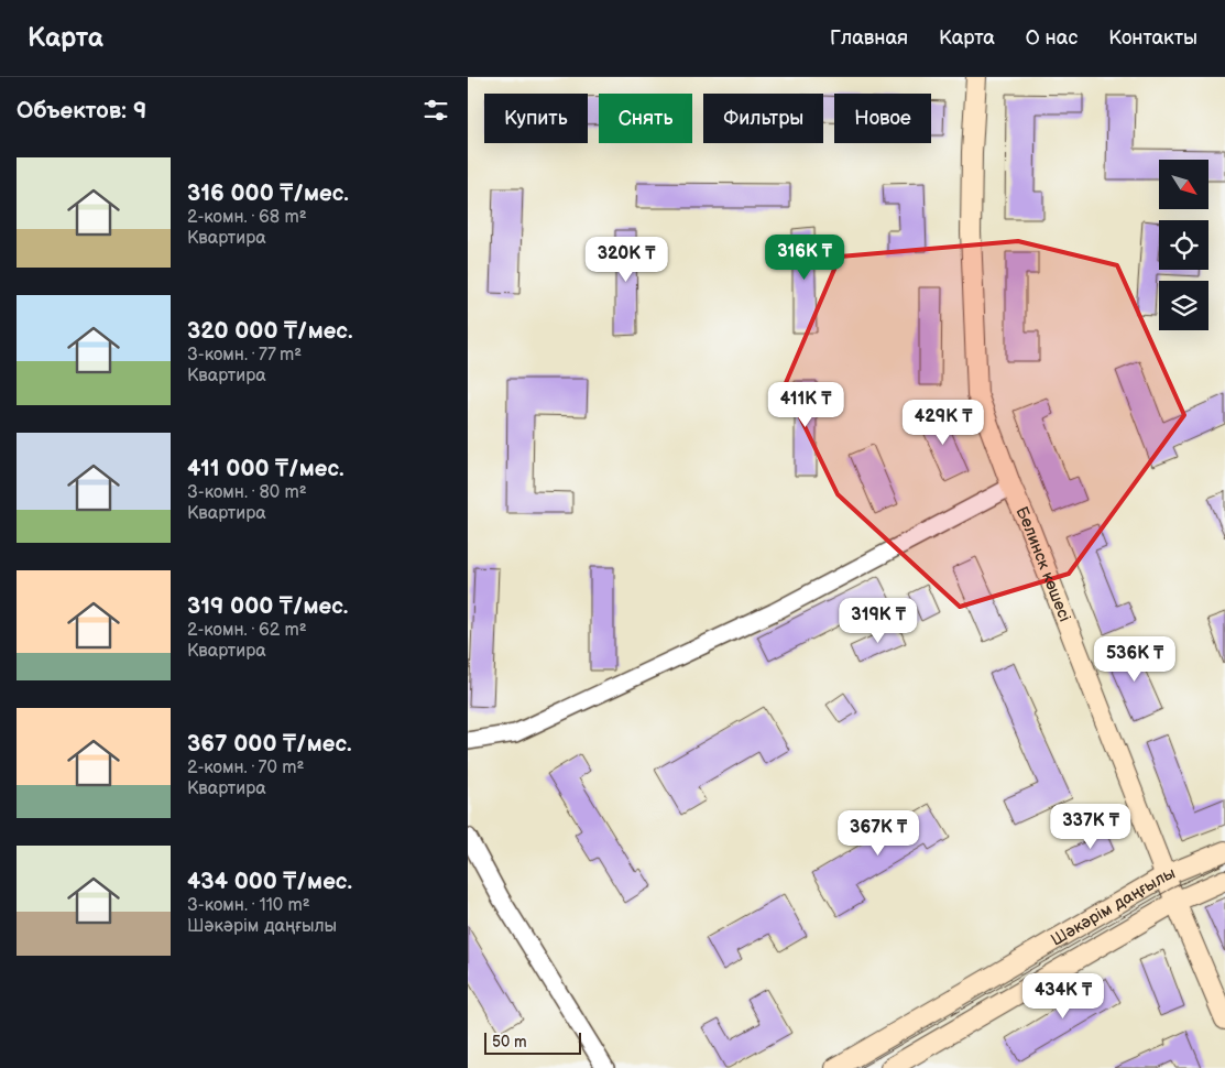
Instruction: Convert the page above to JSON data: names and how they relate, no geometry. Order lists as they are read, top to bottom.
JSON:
{
  "streets": {
    "main road": ["Белинск көшесі", "Шәкәрім даңғылы"]
  },
  "crossings": [
    ["Белинск көшесі", "Шәкәрім даңғылы"]
  ],
  "scale_bar": "50 m",
  "north": "bottom right",
  "page": {
    "header": "Карта",
    "nav": [
      "Главная",
      "Карта",
      "О нас",
      "Контакты"
    ],
    "heading": "Объектов: 9",
    "chip": [
      "Купить",
      "Снять",
      "Фильтры",
      "Новое"
    ],
    "list": [
      {
        "name": "316 000 ₸/мес.",
        "note": "2-комн. · 68 m² · Квартира"
      },
      {
        "name": "320 000 ₸/мес.",
        "note": "3-комн. · 77 m² · Квартира"
      },
      {
        "name": "411 000 ₸/мес.",
        "note": "3-комн. · 80 m² · Квартира"
      },
      {
        "name": "319 000 ₸/мес.",
        "note": "2-комн. · 62 m² · Квартира"
      },
      {
        "name": "367 000 ₸/мес.",
        "note": "2-комн. · 70 m² · Квартира"
      },
      {
        "name": "434 000 ₸/мес.",
        "note": "3-комн. · 110 m² · Шәкәрім даңғылы"
      }
    ],
    "price": [
      "316K ₸",
      "320K ₸",
      "411K ₸",
      "429K ₸",
      "319K ₸",
      "536K ₸",
      "337K ₸",
      "367K ₸",
      "434K ₸"
    ],
    "scale": "50 m"
  }
}
